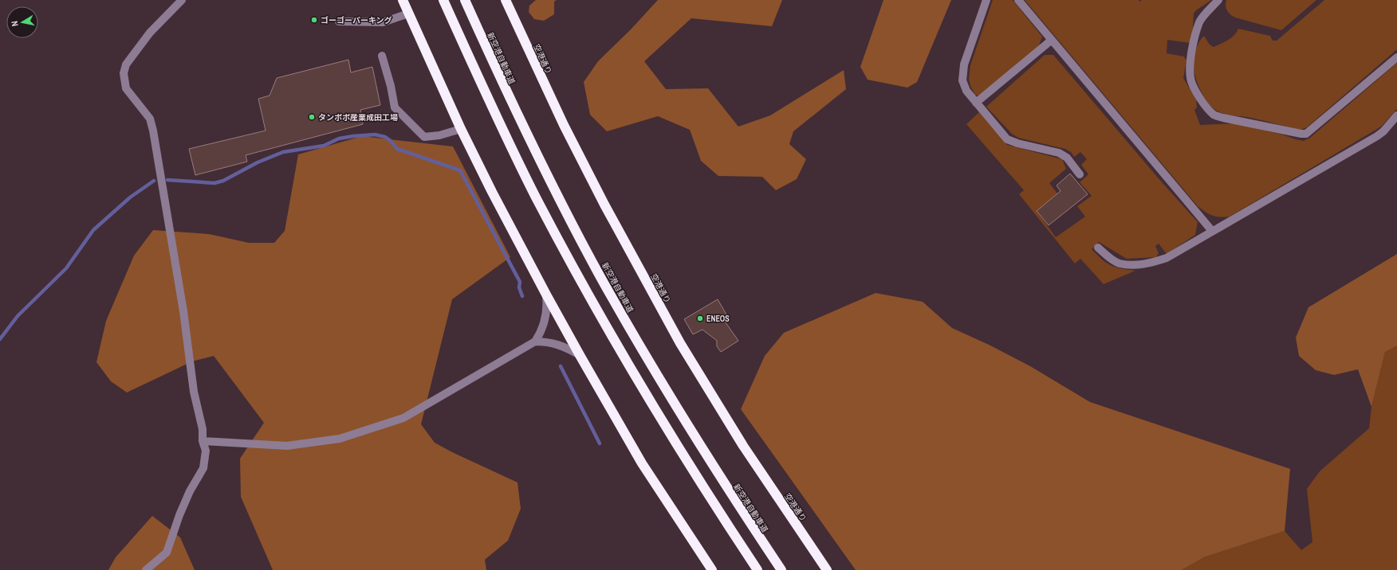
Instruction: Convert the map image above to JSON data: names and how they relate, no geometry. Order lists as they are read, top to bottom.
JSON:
{
  "streets": {
    "highway": ["新空港自動車道", "空港通り"]
  },
  "places": ["ゴーゴーパーキング", "タンポポ産業成田工場", "ENEOS"],
  "north": "left"
}
